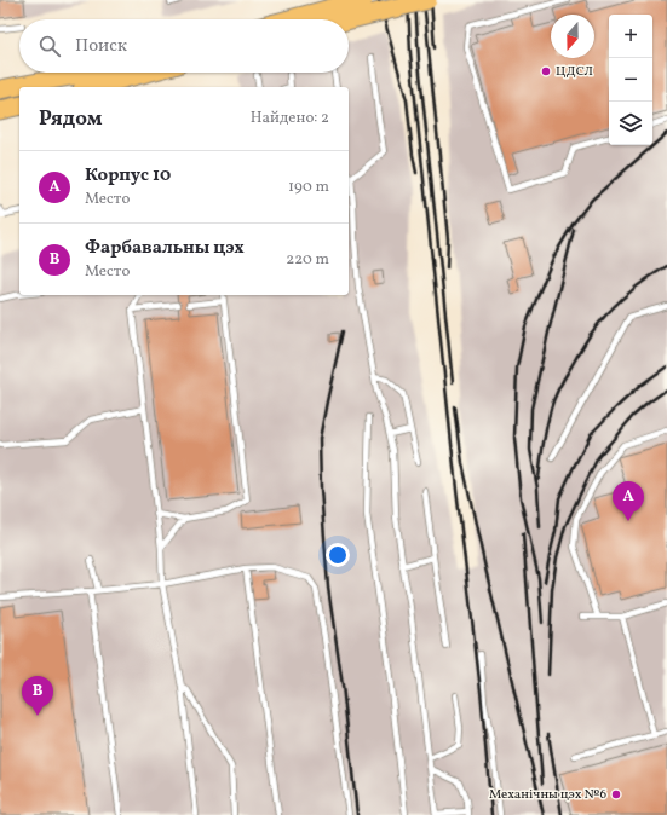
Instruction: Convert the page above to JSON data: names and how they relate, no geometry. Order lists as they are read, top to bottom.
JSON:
{
  "places": ["ЦДСЛ", "Механічны цэх №6"],
  "north": "bottom",
  "page": {
    "map_buttons": ["+", "−"],
    "search": "Поиск",
    "heading": ["Рядом", "Найдено: 2"],
    "list": [
      {
        "mark": "A",
        "name": "Корпус 10",
        "note": "Место",
        "value": "190 m"
      },
      {
        "mark": "B",
        "name": "Фарбавальны цэх",
        "note": "Место",
        "value": "220 m"
      }
    ],
    "pins": ["A", "B"]
  }
}
